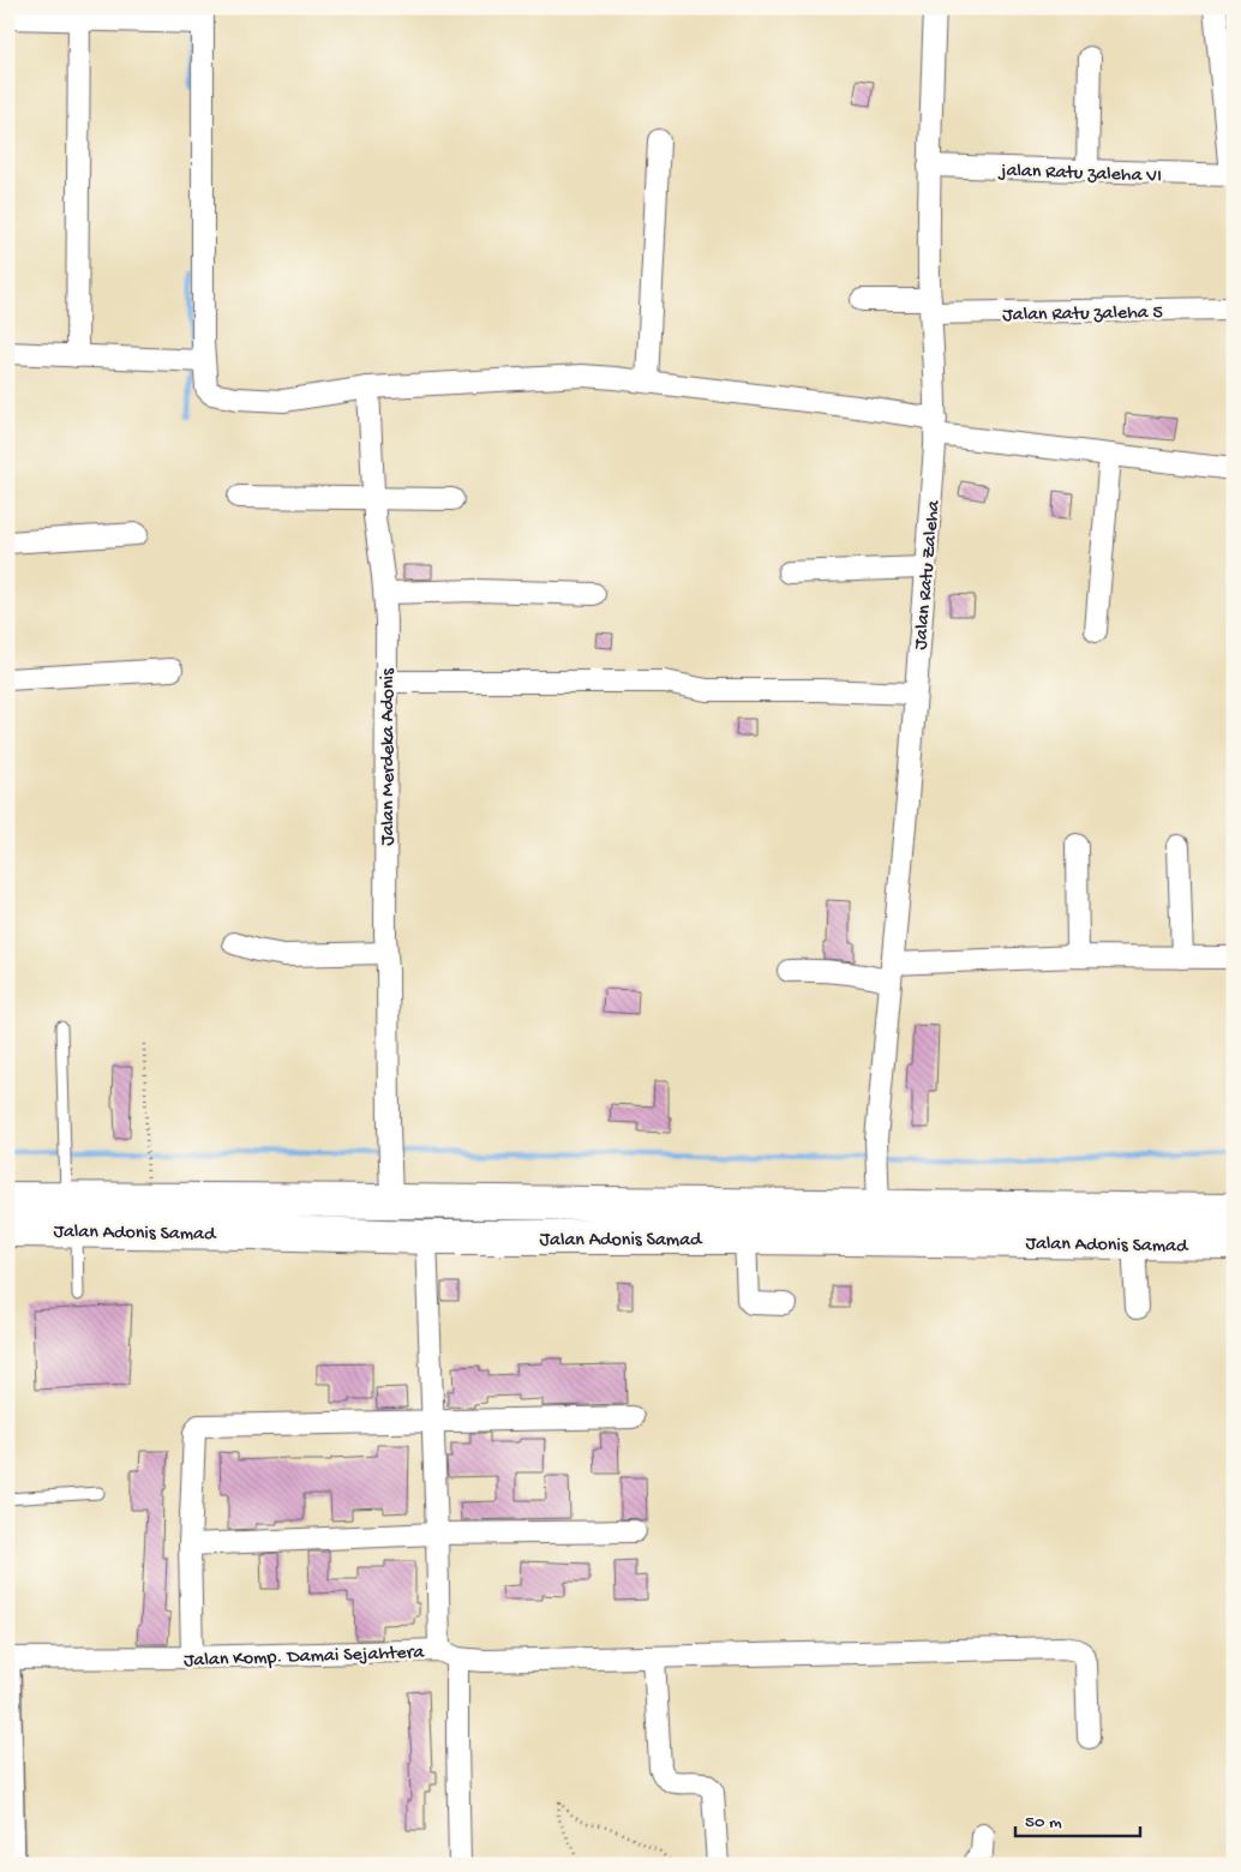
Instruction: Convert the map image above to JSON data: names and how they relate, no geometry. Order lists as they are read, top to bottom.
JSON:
{
  "streets": {
    "highway": ["Jalan Adonis Samad"],
    "street": [
      "jalan Ratu zaleha VI",
      "Jalan Ratu zaleha 5",
      "Jalan Ratu Zaleha",
      "Jalan Merdeka Adonis",
      "Jalan Komp. Damai Sejahtera"
    ]
  },
  "crossings": [
    ["jalan Ratu zaleha VI", "Jalan Ratu Zaleha"],
    ["Jalan Ratu zaleha 5", "Jalan Ratu Zaleha"],
    ["Jalan Adonis Samad", "Jalan Komp. Damai Sejahtera"]
  ],
  "scale_bar": "50 m"
}
